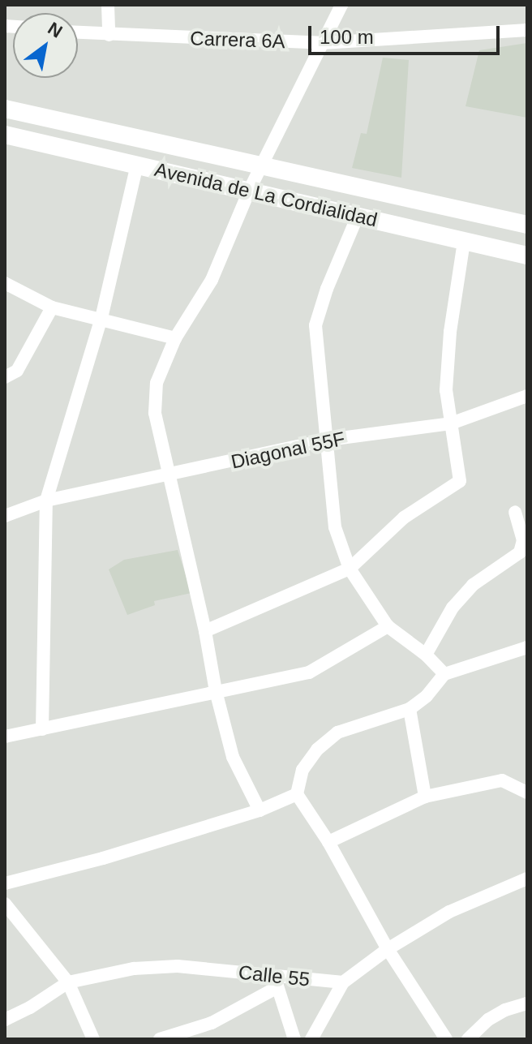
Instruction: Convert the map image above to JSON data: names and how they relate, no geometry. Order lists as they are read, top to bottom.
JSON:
{
  "streets": {
    "main road": ["Avenida de La Cordialidad"],
    "street": ["Carrera 6A", "Diagonal 55F", "Calle 55"]
  },
  "scale_bar": "100 m",
  "north": "top right"
}
